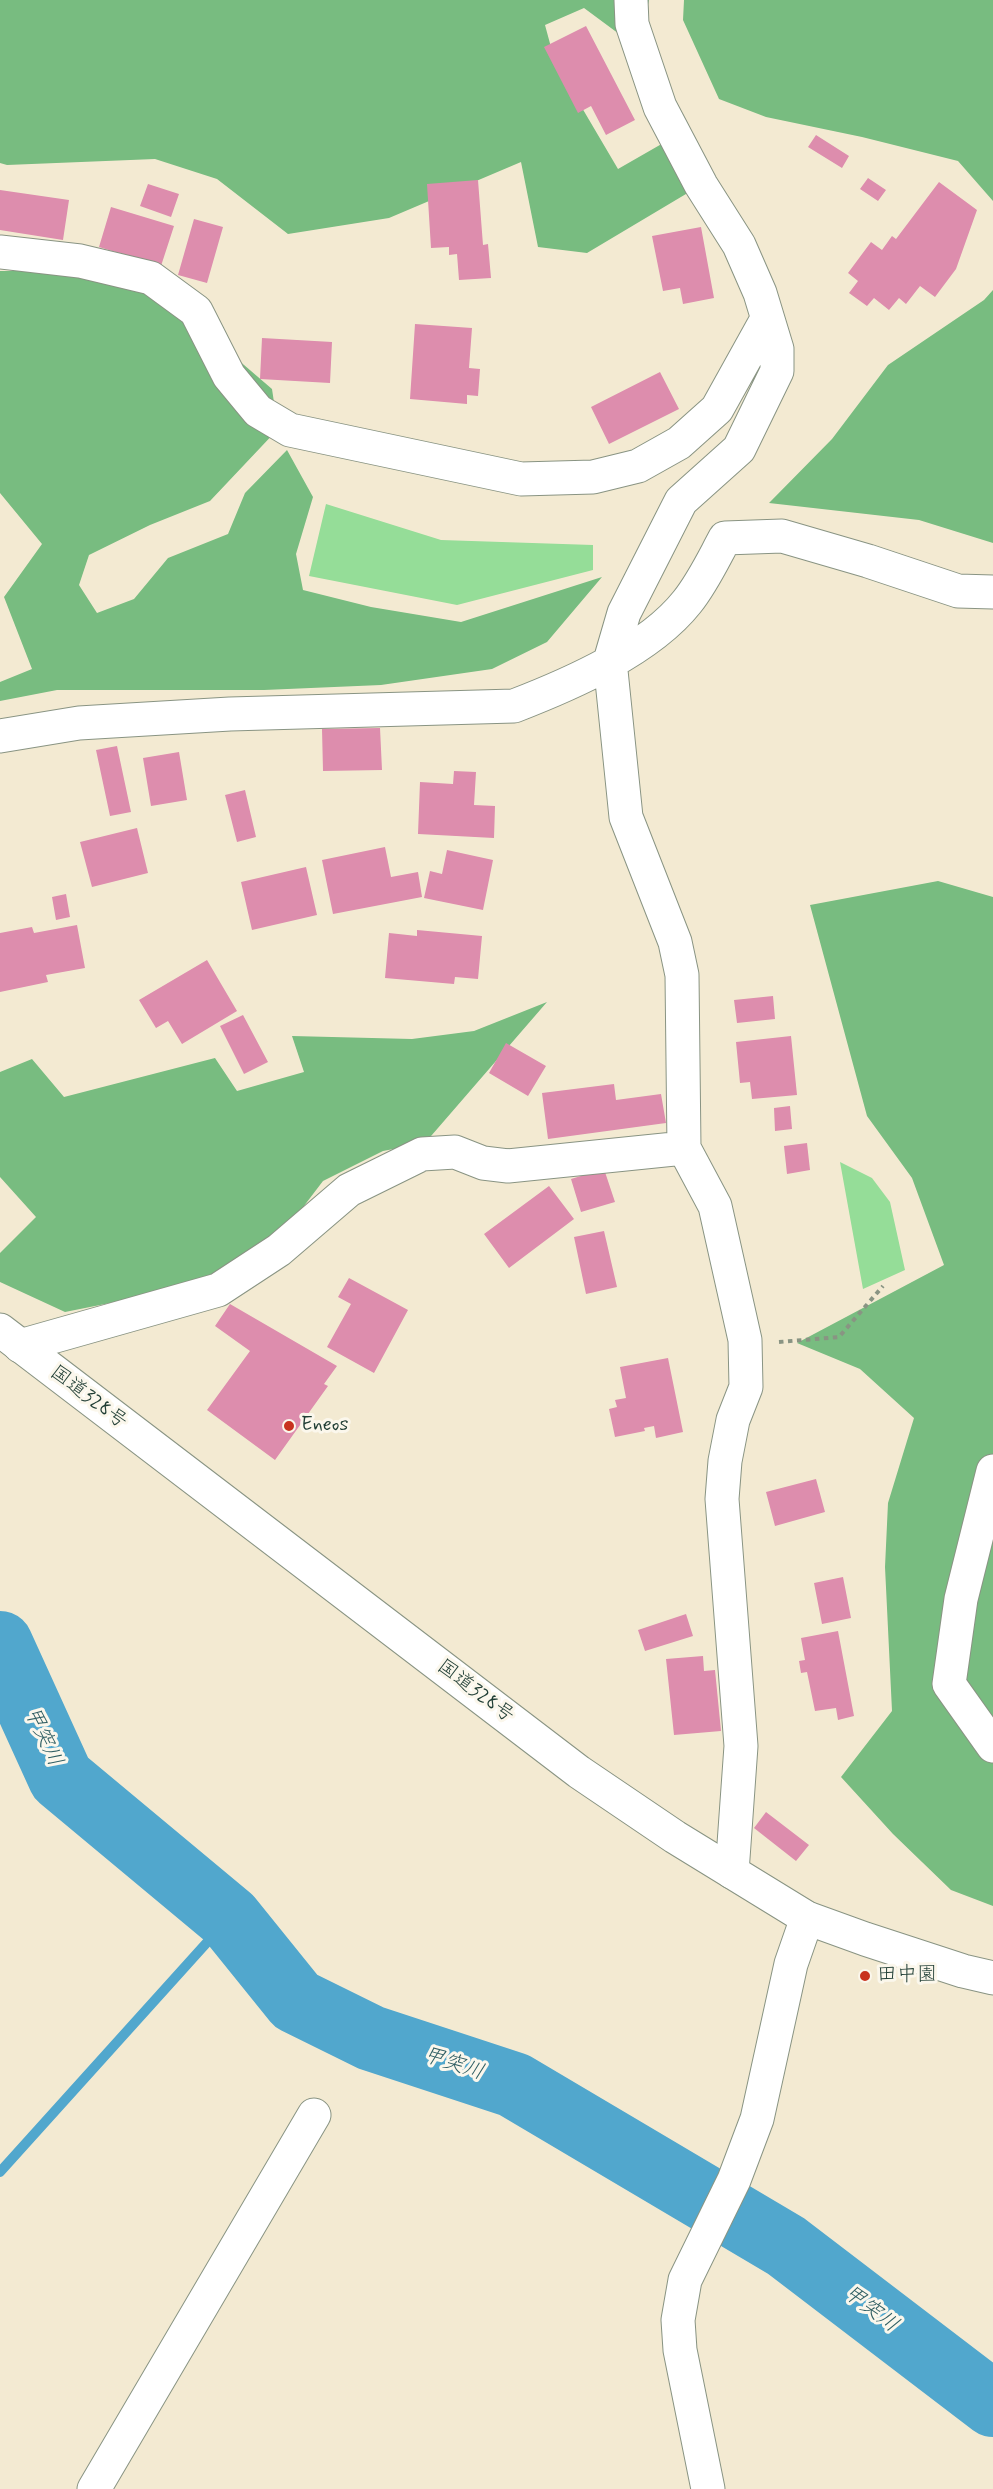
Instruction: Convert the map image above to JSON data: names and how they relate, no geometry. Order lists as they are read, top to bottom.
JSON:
{
  "streets": {
    "main road": ["国道328号"]
  },
  "water": ["甲突川"],
  "places": ["Eneos", "田中園"]
}
